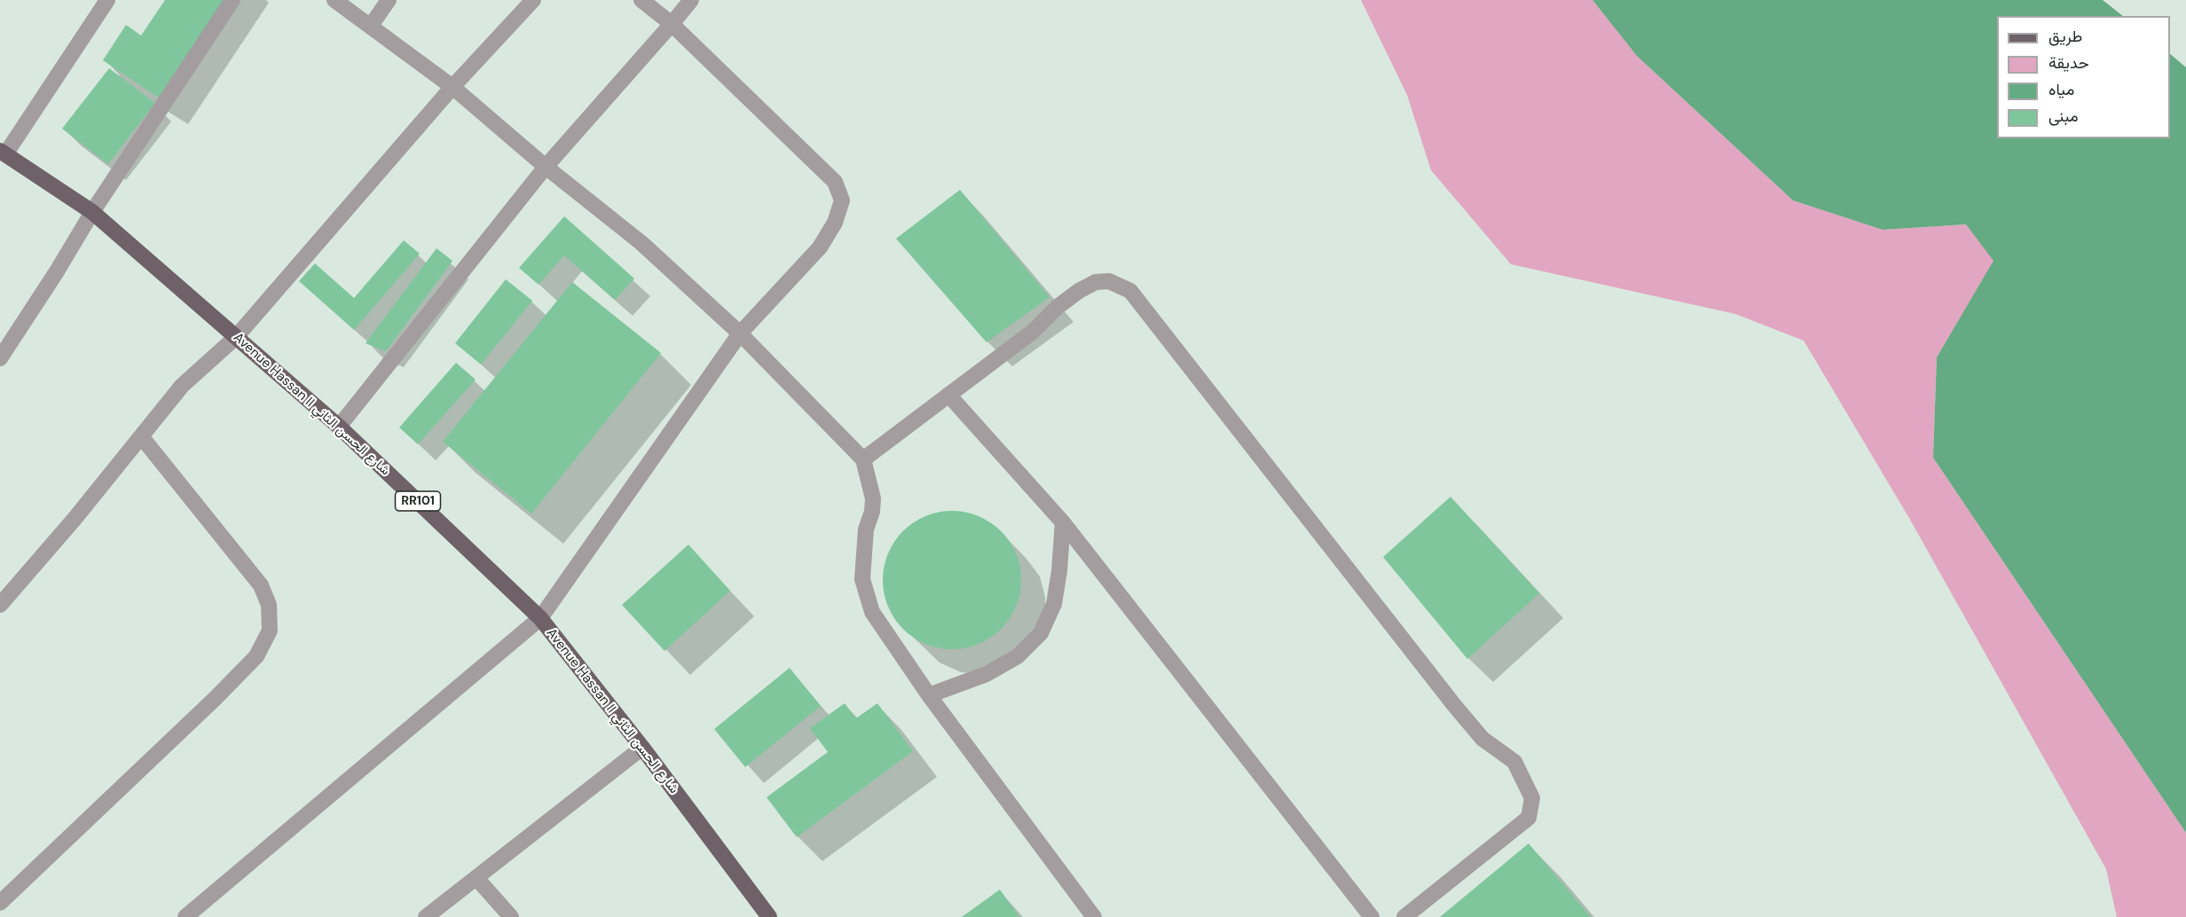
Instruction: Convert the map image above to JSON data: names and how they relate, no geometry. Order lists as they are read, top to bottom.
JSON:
{
  "streets": {
    "main road": ["Avenue Hassan II شارع الحسن الثاني", "RR101"]
  },
  "legend": [
    "طريق",
    "حديقة",
    "مياه",
    "مبنى"
  ]
}
